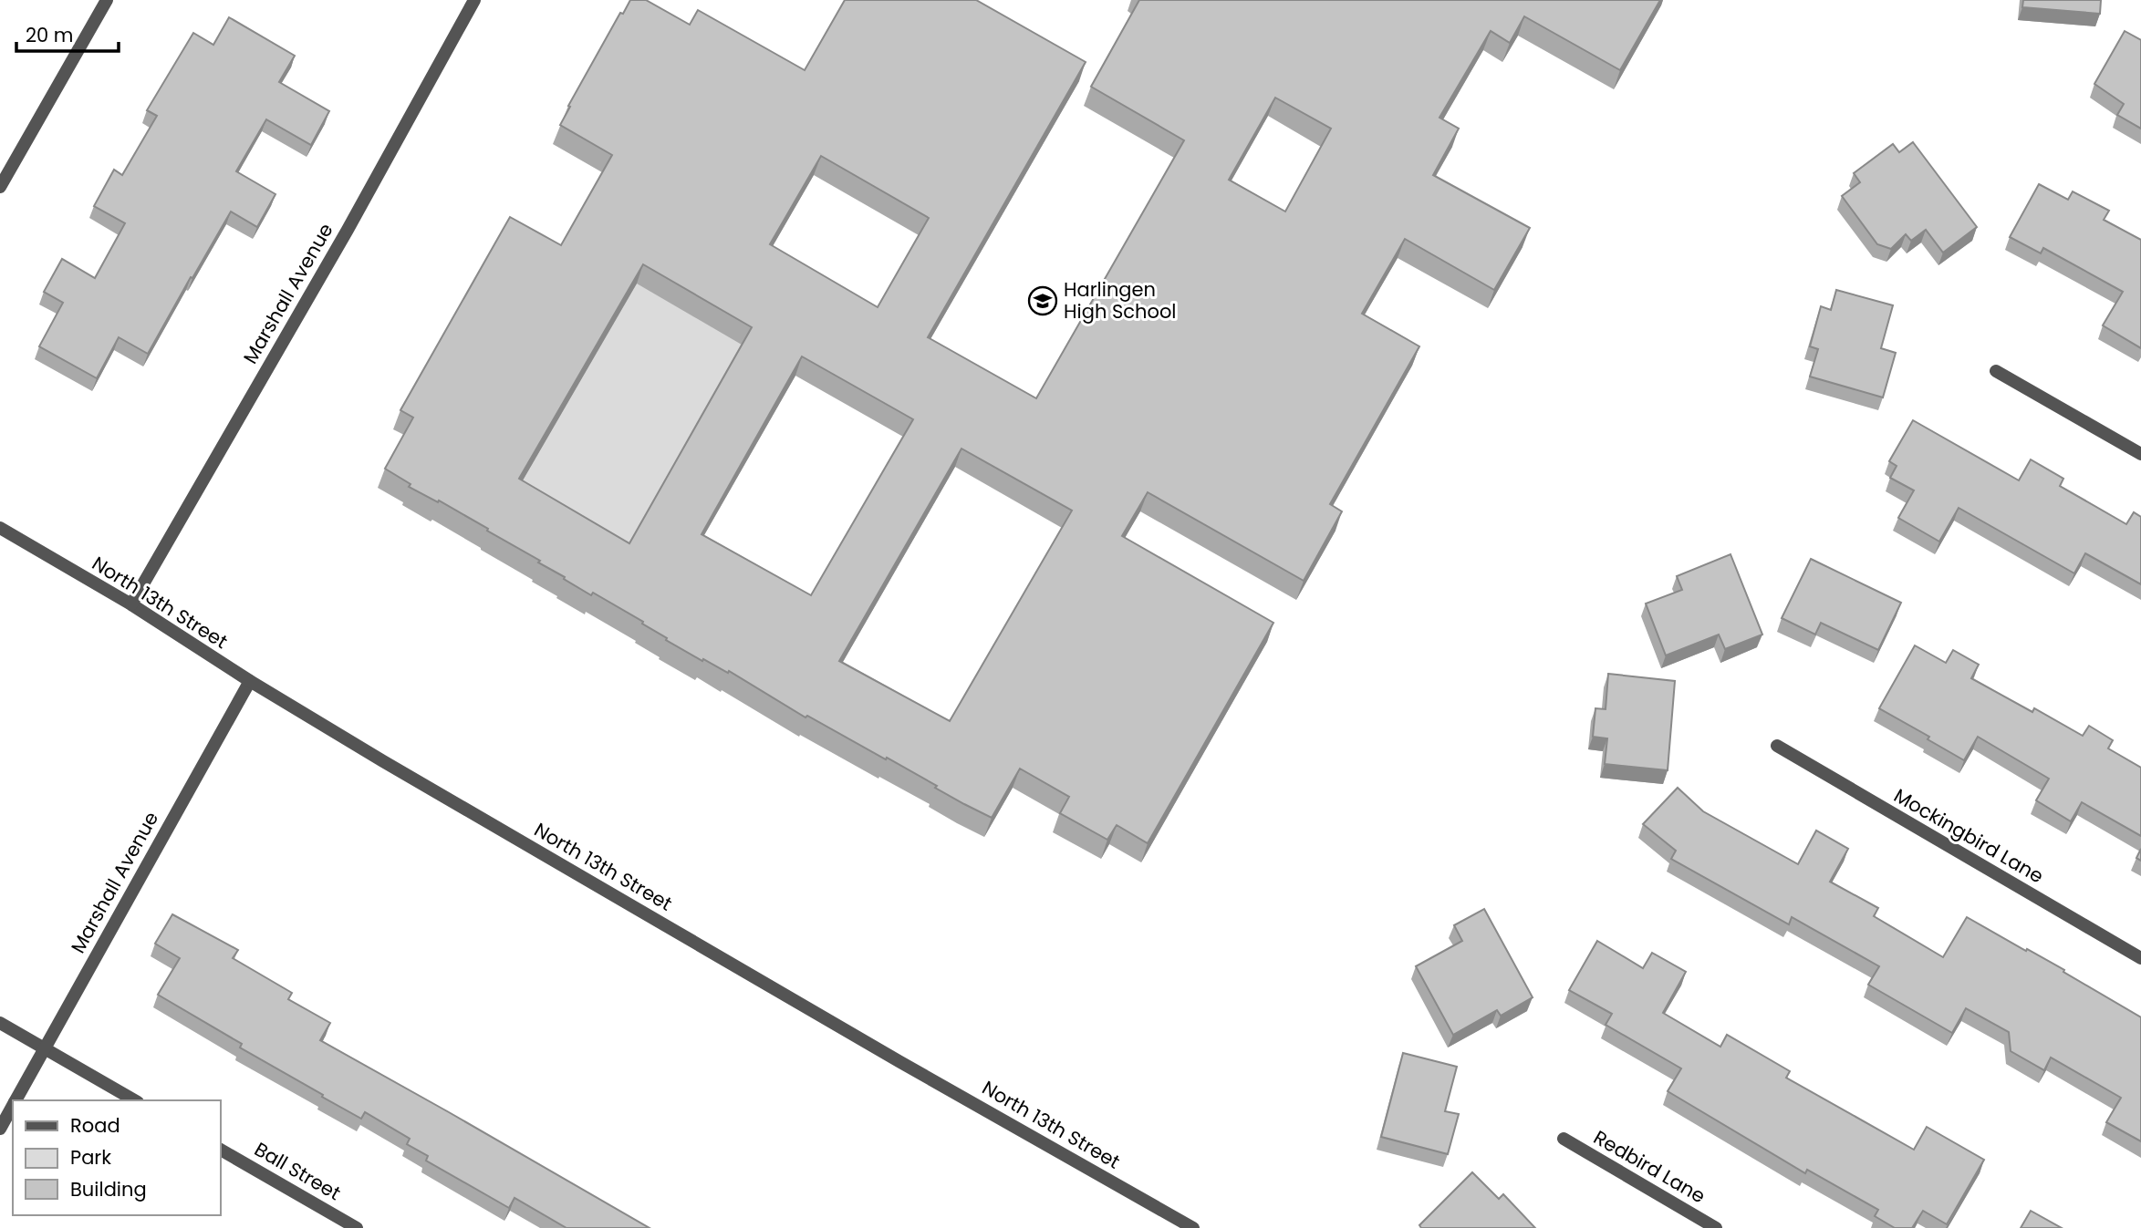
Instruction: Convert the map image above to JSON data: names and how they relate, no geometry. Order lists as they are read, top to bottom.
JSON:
{
  "streets": {
    "street": [
      "Marshall Avenue",
      "North 13th Street",
      "Mockingbird Lane",
      "Redbird Lane",
      "Ball Street"
    ]
  },
  "crossings": [
    ["Marshall Avenue", "North 13th Street"]
  ],
  "places": {
    "school or university": ["Harlingen High School"]
  },
  "legend": ["Road", "Park", "Building"],
  "scale_bar": "20 m"
}
